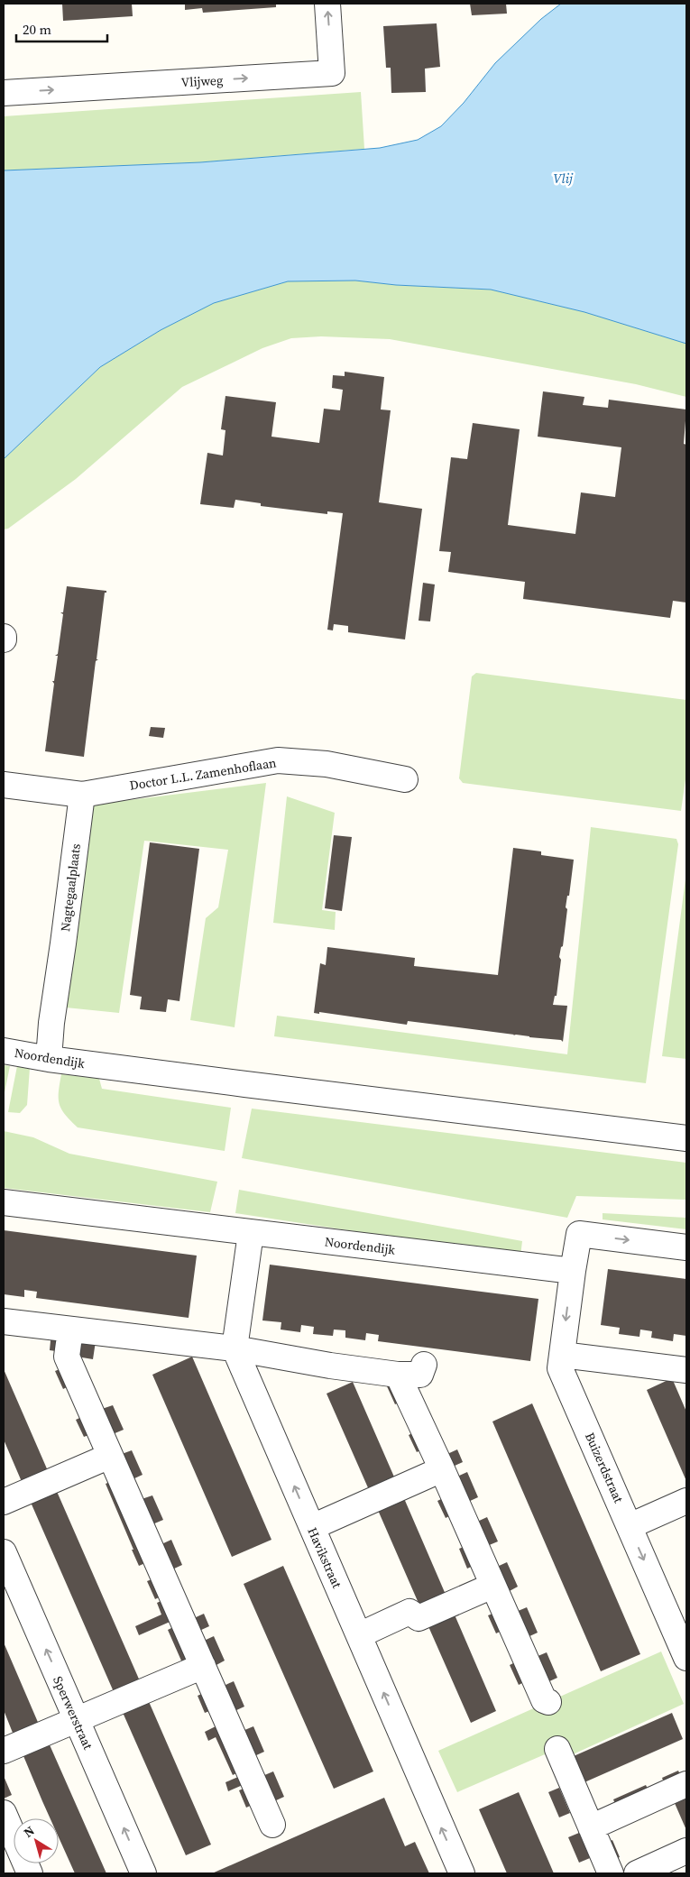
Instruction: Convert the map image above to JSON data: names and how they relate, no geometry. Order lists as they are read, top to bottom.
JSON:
{
  "streets": {
    "street": [
      "Vlijweg",
      "Doctor L.L. Zamenhoflaan",
      "Nagtegaalplaats",
      "Noordendijk",
      "Buizerdstraat",
      "Havikstraat",
      "Sperwerstraat"
    ]
  },
  "crossings": [
    ["Doctor L.L. Zamenhoflaan", "Nagtegaalplaats"],
    ["Nagtegaalplaats", "Noordendijk"],
    ["Noordendijk", "Buizerdstraat"]
  ],
  "one_way": ["Vlijweg"],
  "water": ["Vlij"],
  "scale_bar": "20 m",
  "north": "top left"
}
